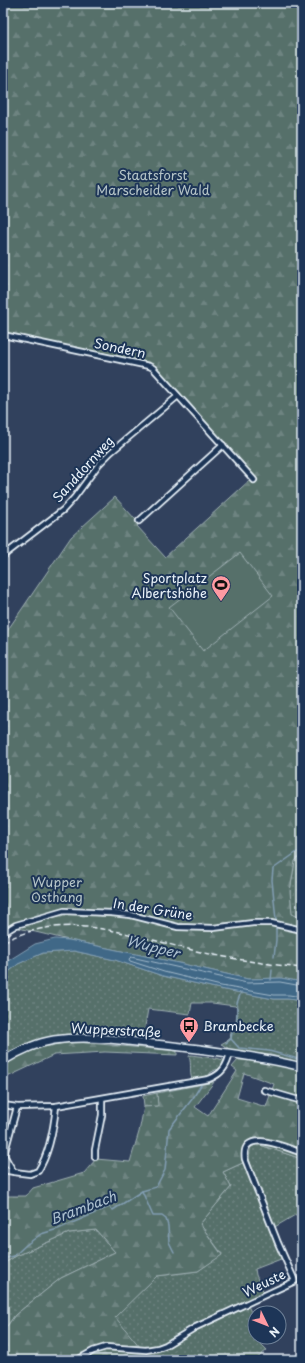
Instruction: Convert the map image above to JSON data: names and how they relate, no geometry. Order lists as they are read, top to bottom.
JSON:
{
  "streets": {
    "main road": ["Wupperstraße"],
    "street": [
      "Sondern",
      "Sanddornweg",
      "In der Grüne",
      "Weuste"
    ]
  },
  "crossings": [
    ["Sondern", "Sanddornweg"]
  ],
  "water": ["Wupper", "Brambach"],
  "parks": ["Staatsforst Marscheider Wald", "Wupper Osthang"],
  "places": {
    "sports": ["Sportplatz Albertshöhe"],
    "bus stop": ["Brambecke"]
  },
  "north": "bottom right"
}
